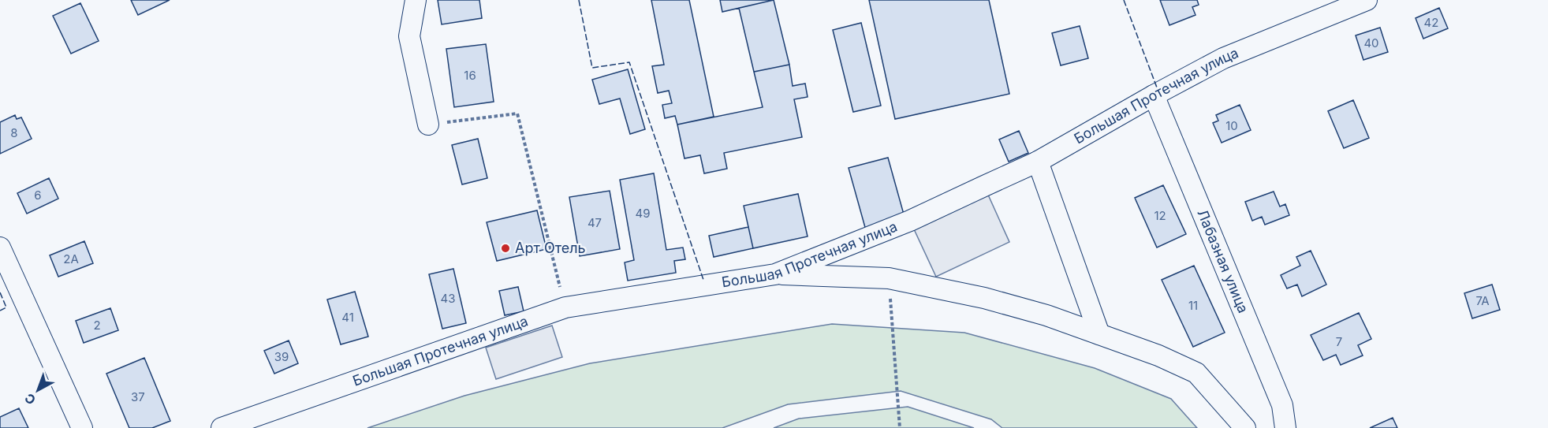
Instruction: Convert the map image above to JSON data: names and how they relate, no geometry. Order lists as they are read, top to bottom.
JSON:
{
  "streets": {
    "street": ["Большая Протечная улица", "Лабазная улица"]
  },
  "crossings": [
    ["Большая Протечная улица", "Лабазная улица"]
  ],
  "places": ["Арт Отель"],
  "house_numbers": [
    "42",
    "40",
    "16",
    "10",
    "8",
    "6",
    "49",
    "12",
    "47",
    "2А",
    "43",
    "7А",
    "11",
    "41",
    "2",
    "7",
    "39",
    "37"
  ],
  "north": "bottom left"
}
